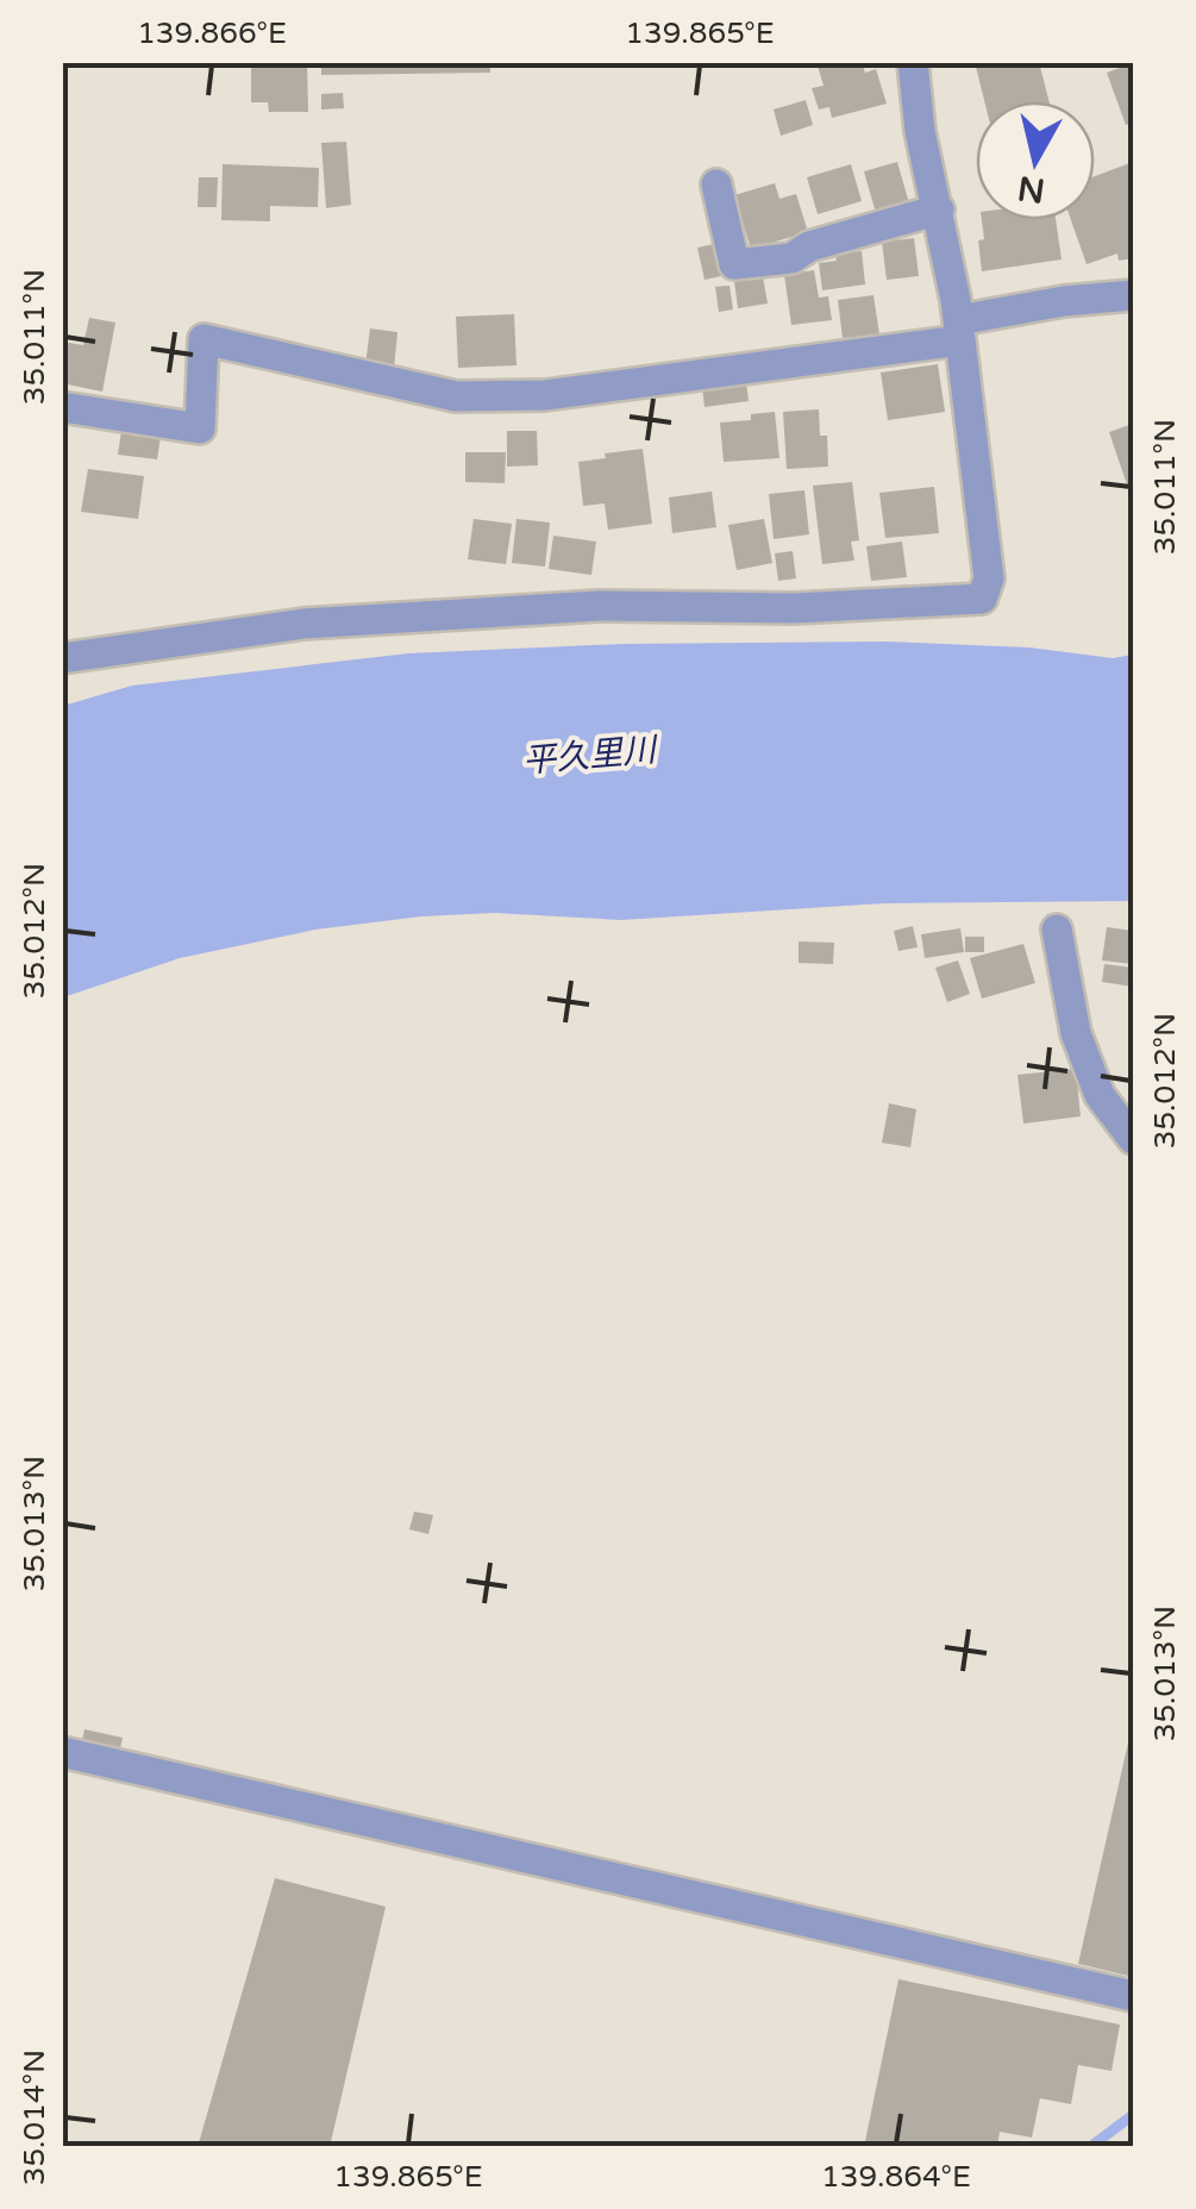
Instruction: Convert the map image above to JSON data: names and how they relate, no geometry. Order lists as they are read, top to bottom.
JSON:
{
  "water": ["平久里川"],
  "north": "bottom",
  "coordinates": [
    "139.866°E",
    "139.865°E",
    "35.011°N",
    "35.012°N",
    "35.013°N",
    "35.014°N",
    "139.864°E"
  ]
}
